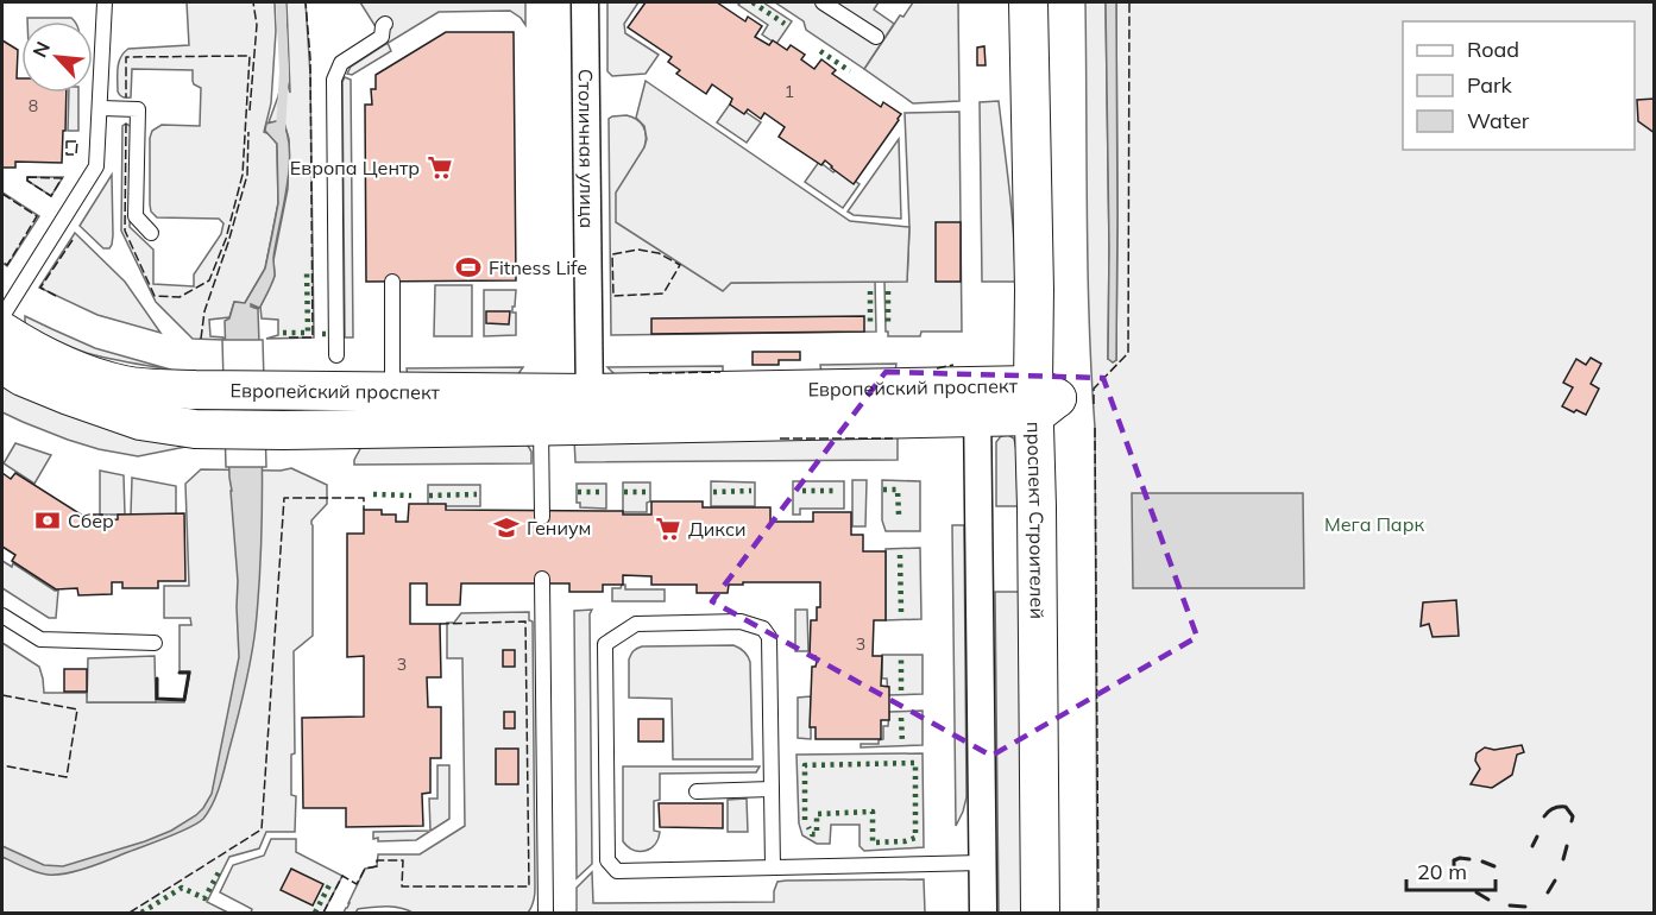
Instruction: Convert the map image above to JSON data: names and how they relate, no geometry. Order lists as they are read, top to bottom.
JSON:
{
  "streets": {
    "street": ["Столичная улица", "Европейский проспект", "проспект Строителей"]
  },
  "crossings": [
    ["Столичная улица", "Европейский проспект"],
    ["Европейский проспект", "проспект Строителей"]
  ],
  "parks": ["Мега Парк"],
  "places": {
    "supermarket": ["Европа Центр", "Дикси"],
    "sports": ["Fitness Life"],
    "bank": ["Сбер"],
    "school or university": ["Гениум"]
  },
  "house_numbers": [
    "1",
    "8",
    "3",
    "3"
  ],
  "legend": ["Road", "Park", "Water"],
  "scale_bar": "20 m",
  "north": "top left"
}
